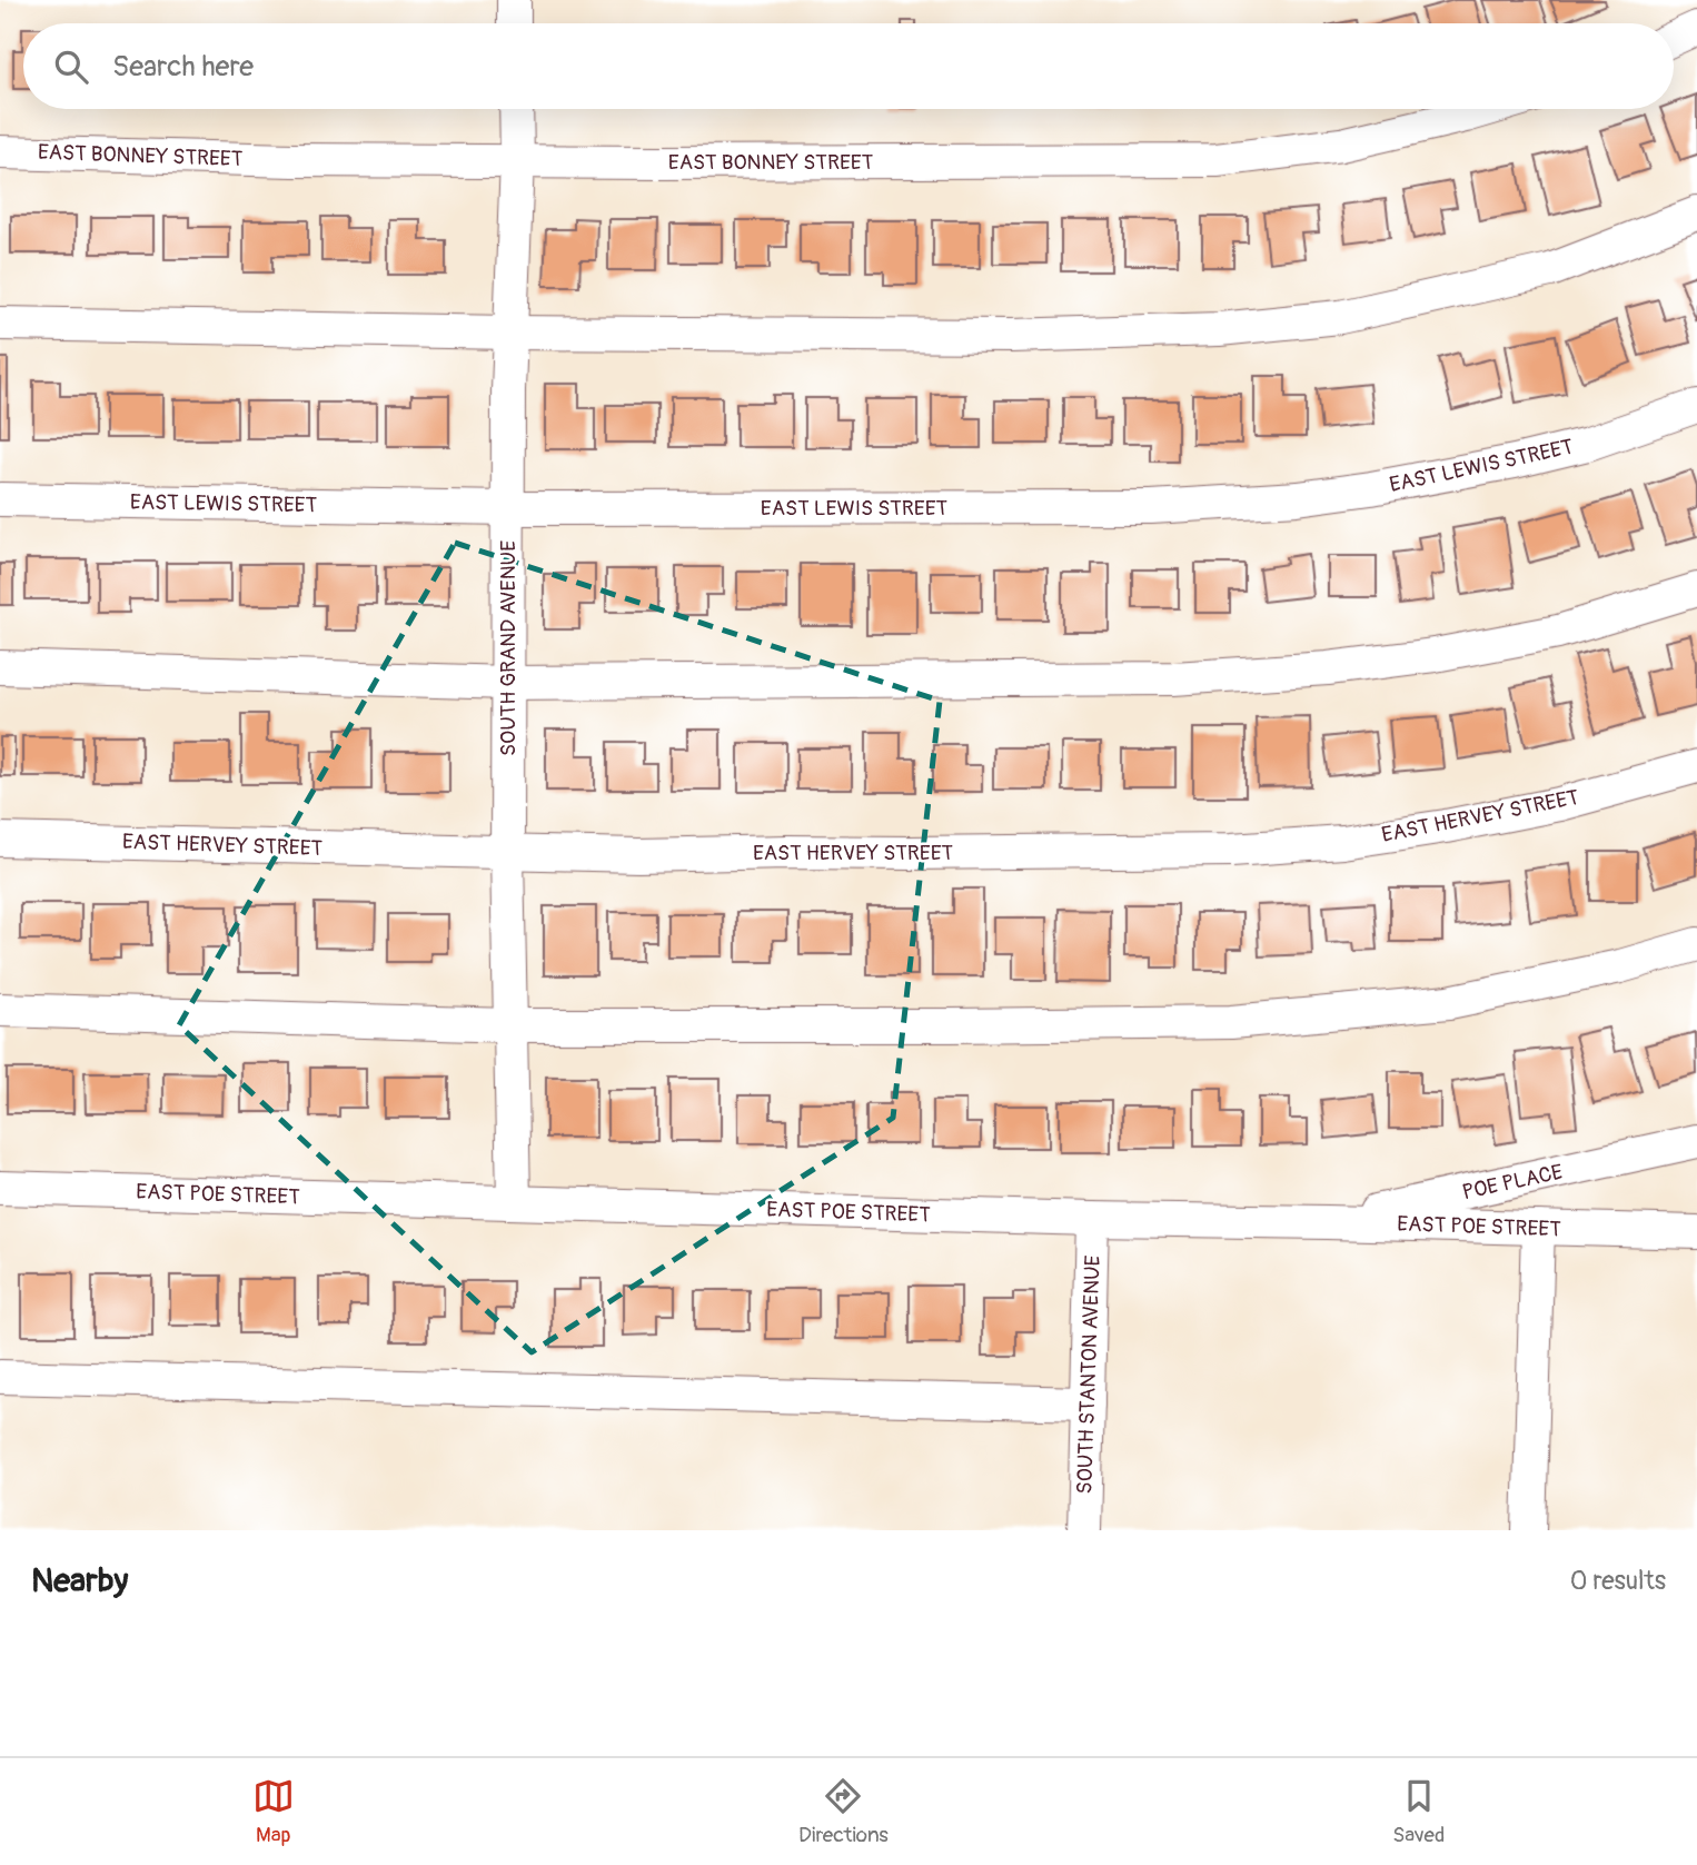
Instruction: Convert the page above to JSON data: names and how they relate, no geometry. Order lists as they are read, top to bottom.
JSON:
{
  "streets": {
    "street": [
      "EAST BONNEY STREET",
      "EAST LEWIS STREET",
      "SOUTH GRAND AVENUE",
      "EAST HERVEY STREET",
      "POE PLACE",
      "EAST POE STREET",
      "SOUTH STANTON AVENUE"
    ]
  },
  "crossings": [
    ["EAST BONNEY STREET", "SOUTH GRAND AVENUE"],
    ["EAST LEWIS STREET", "SOUTH GRAND AVENUE"],
    ["SOUTH GRAND AVENUE", "EAST HERVEY STREET"],
    ["SOUTH GRAND AVENUE", "EAST POE STREET"],
    ["POE PLACE", "EAST POE STREET"],
    ["EAST POE STREET", "SOUTH STANTON AVENUE"]
  ],
  "page": {
    "search": "Search here",
    "heading": ["Nearby", "0 results"],
    "nav": ["Map", "Directions", "Saved"]
  }
}
